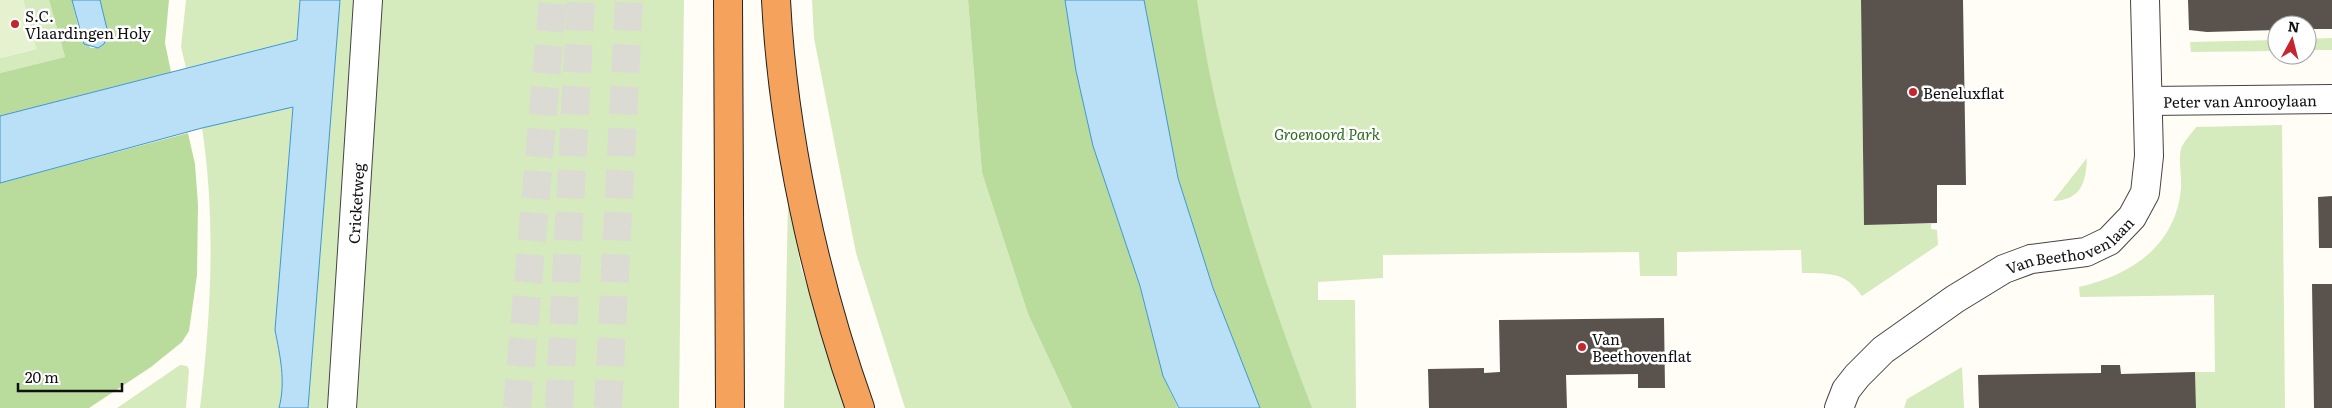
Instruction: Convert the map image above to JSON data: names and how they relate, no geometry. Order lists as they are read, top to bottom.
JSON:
{
  "streets": {
    "street": ["Peter van Anrooylaan", "Cricketweg", "Van Beethovenlaan"]
  },
  "crossings": [
    ["Peter van Anrooylaan", "Van Beethovenlaan"]
  ],
  "parks": ["Groenoord Park"],
  "places": ["S.C. Vlaardingen Holy", "Beneluxflat", "Van Beethovenflat"],
  "scale_bar": "20 m",
  "north": "top"
}
